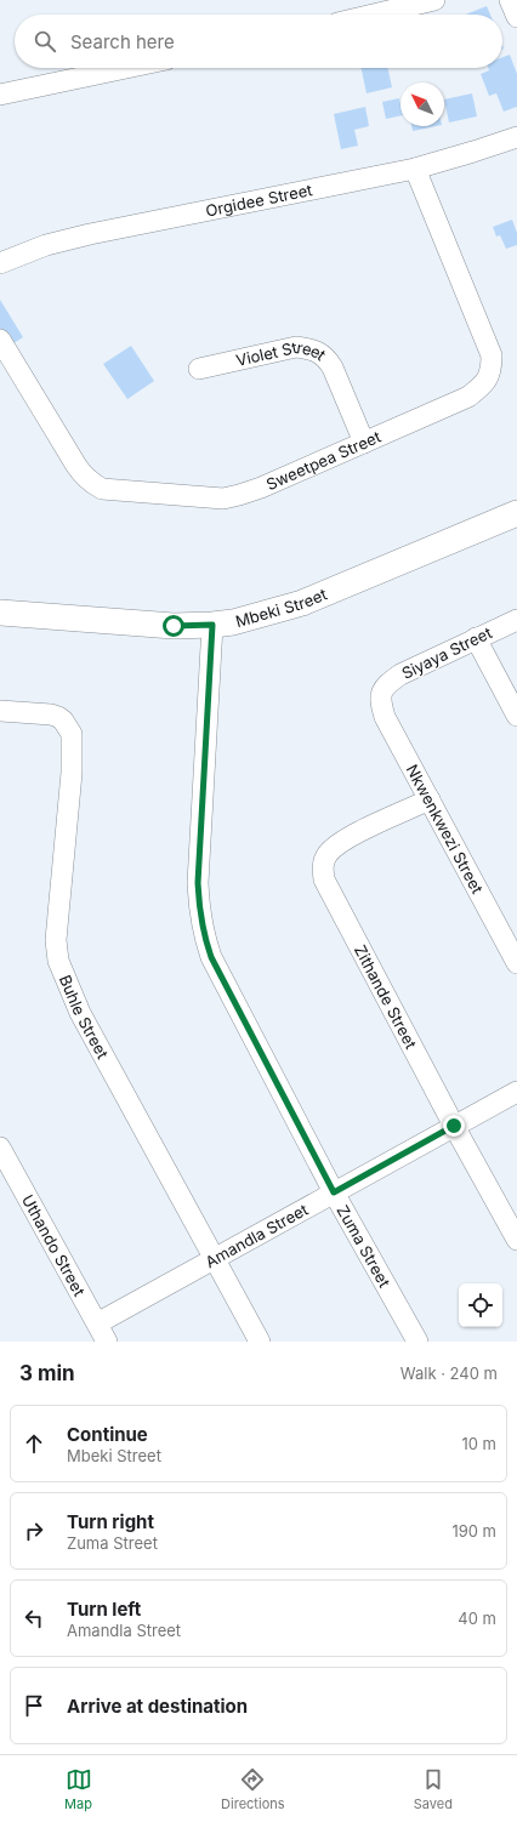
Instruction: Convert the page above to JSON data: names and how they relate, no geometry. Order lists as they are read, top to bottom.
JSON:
{
  "streets": {
    "street": [
      "Orgidee Street",
      "Violet Street",
      "Sweetpea Street",
      "Mbeki Street",
      "Siyaya Street",
      "Nkwenkwezi Street",
      "Zithande Street",
      "Buhle Street",
      "Amandla Street",
      "Uthando Street",
      "Zuma Street"
    ]
  },
  "crossings": [
    ["Orgidee Street", "Sweetpea Street"],
    ["Violet Street", "Sweetpea Street"],
    ["Mbeki Street", "Zuma Street"],
    ["Siyaya Street", "Nkwenkwezi Street"],
    ["Nkwenkwezi Street", "Zithande Street"],
    ["Zithande Street", "Amandla Street"],
    ["Buhle Street", "Amandla Street"],
    ["Amandla Street", "Uthando Street"],
    ["Amandla Street", "Zuma Street"]
  ],
  "north": "top left",
  "page": {
    "search": "Search here",
    "heading": ["3 min", "Walk · 240 m"],
    "list": [
      ["Continue", "Mbeki Street", "10 m"],
      ["Turn right", "Zuma Street", "190 m"],
      ["Turn left", "Amandla Street", "40 m"],
      "Arrive at destination"
    ],
    "nav": ["Map", "Directions", "Saved"]
  }
}
